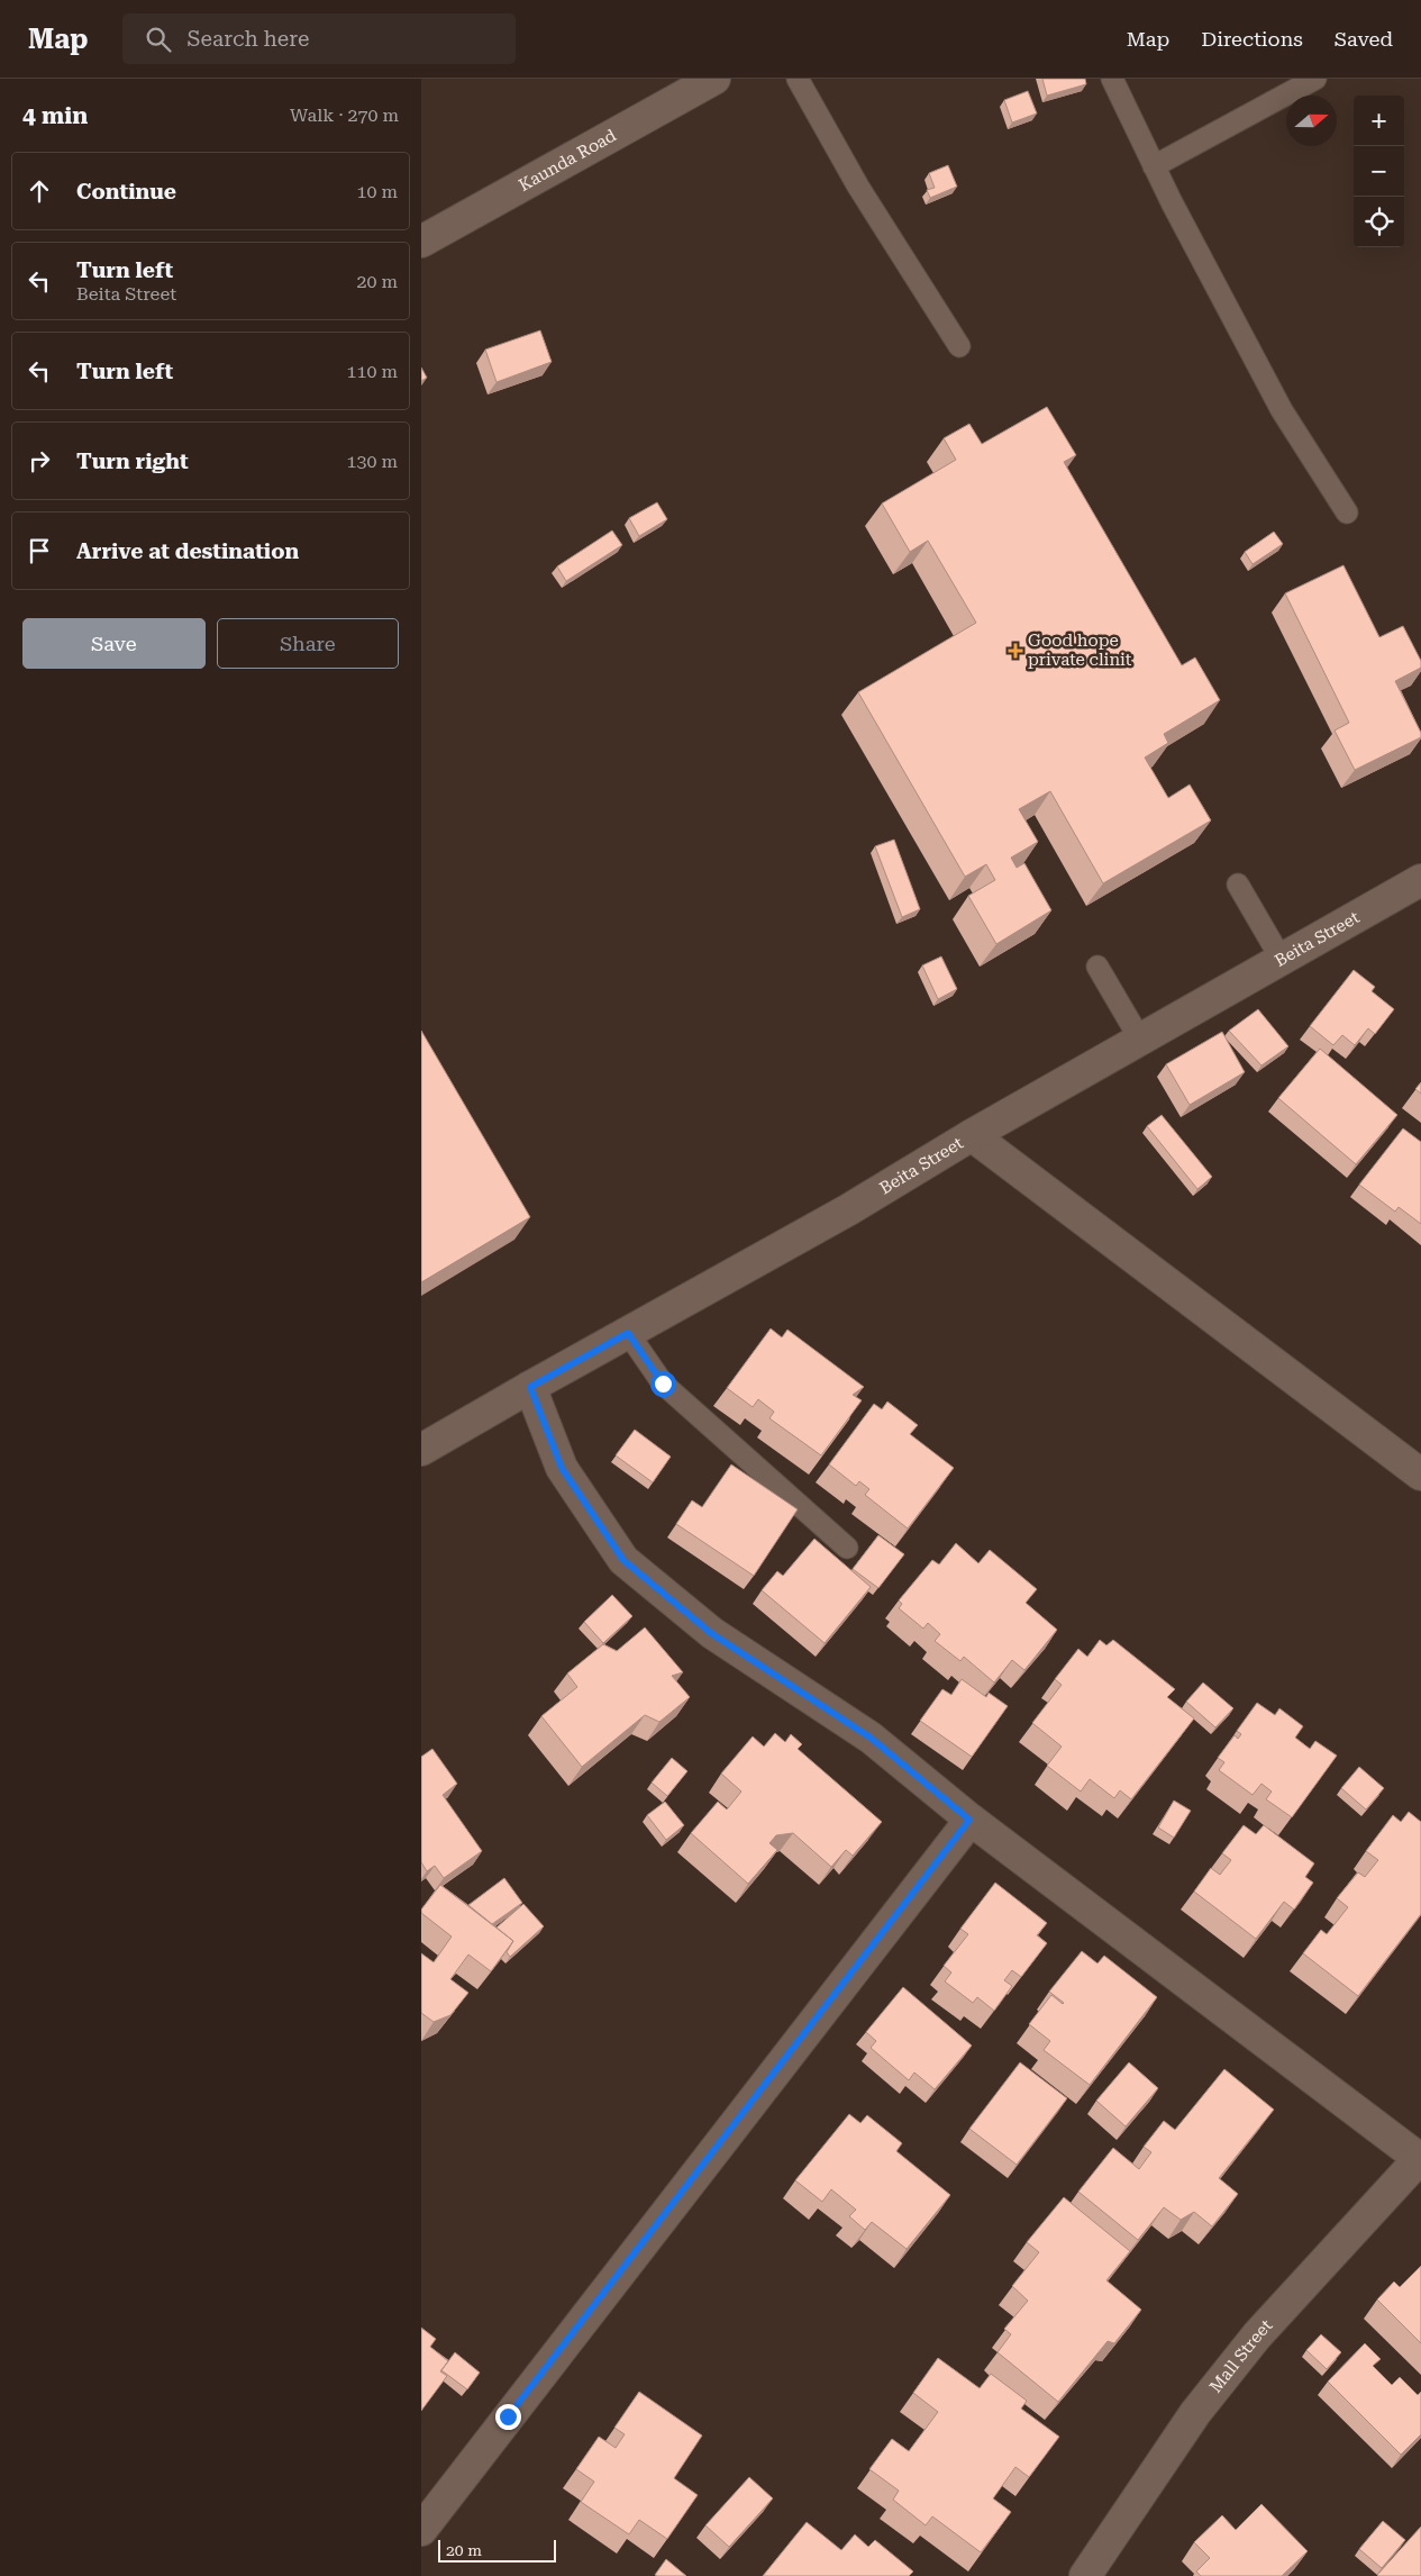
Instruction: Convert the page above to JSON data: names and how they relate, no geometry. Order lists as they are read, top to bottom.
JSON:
{
  "streets": {
    "street": ["Kaunda Road", "Beita Street", "Mall Street"]
  },
  "places": {
    "health": ["Good hope private clinit"]
  },
  "scale_bar": "20 m",
  "north": "right",
  "page": {
    "header": "Map",
    "search": "Search here",
    "nav": ["Map", "Directions", "Saved"],
    "heading": ["4 min", "Walk · 270 m"],
    "map_buttons": ["+", "−"],
    "list": [
      ["Continue", "10 m"],
      ["Turn left", "Beita Street", "20 m"],
      ["Turn left", "110 m"],
      ["Turn right", "130 m"],
      "Arrive at destination"
    ],
    "buttons": ["Save", "Share"],
    "scale": "20 m"
  }
}
